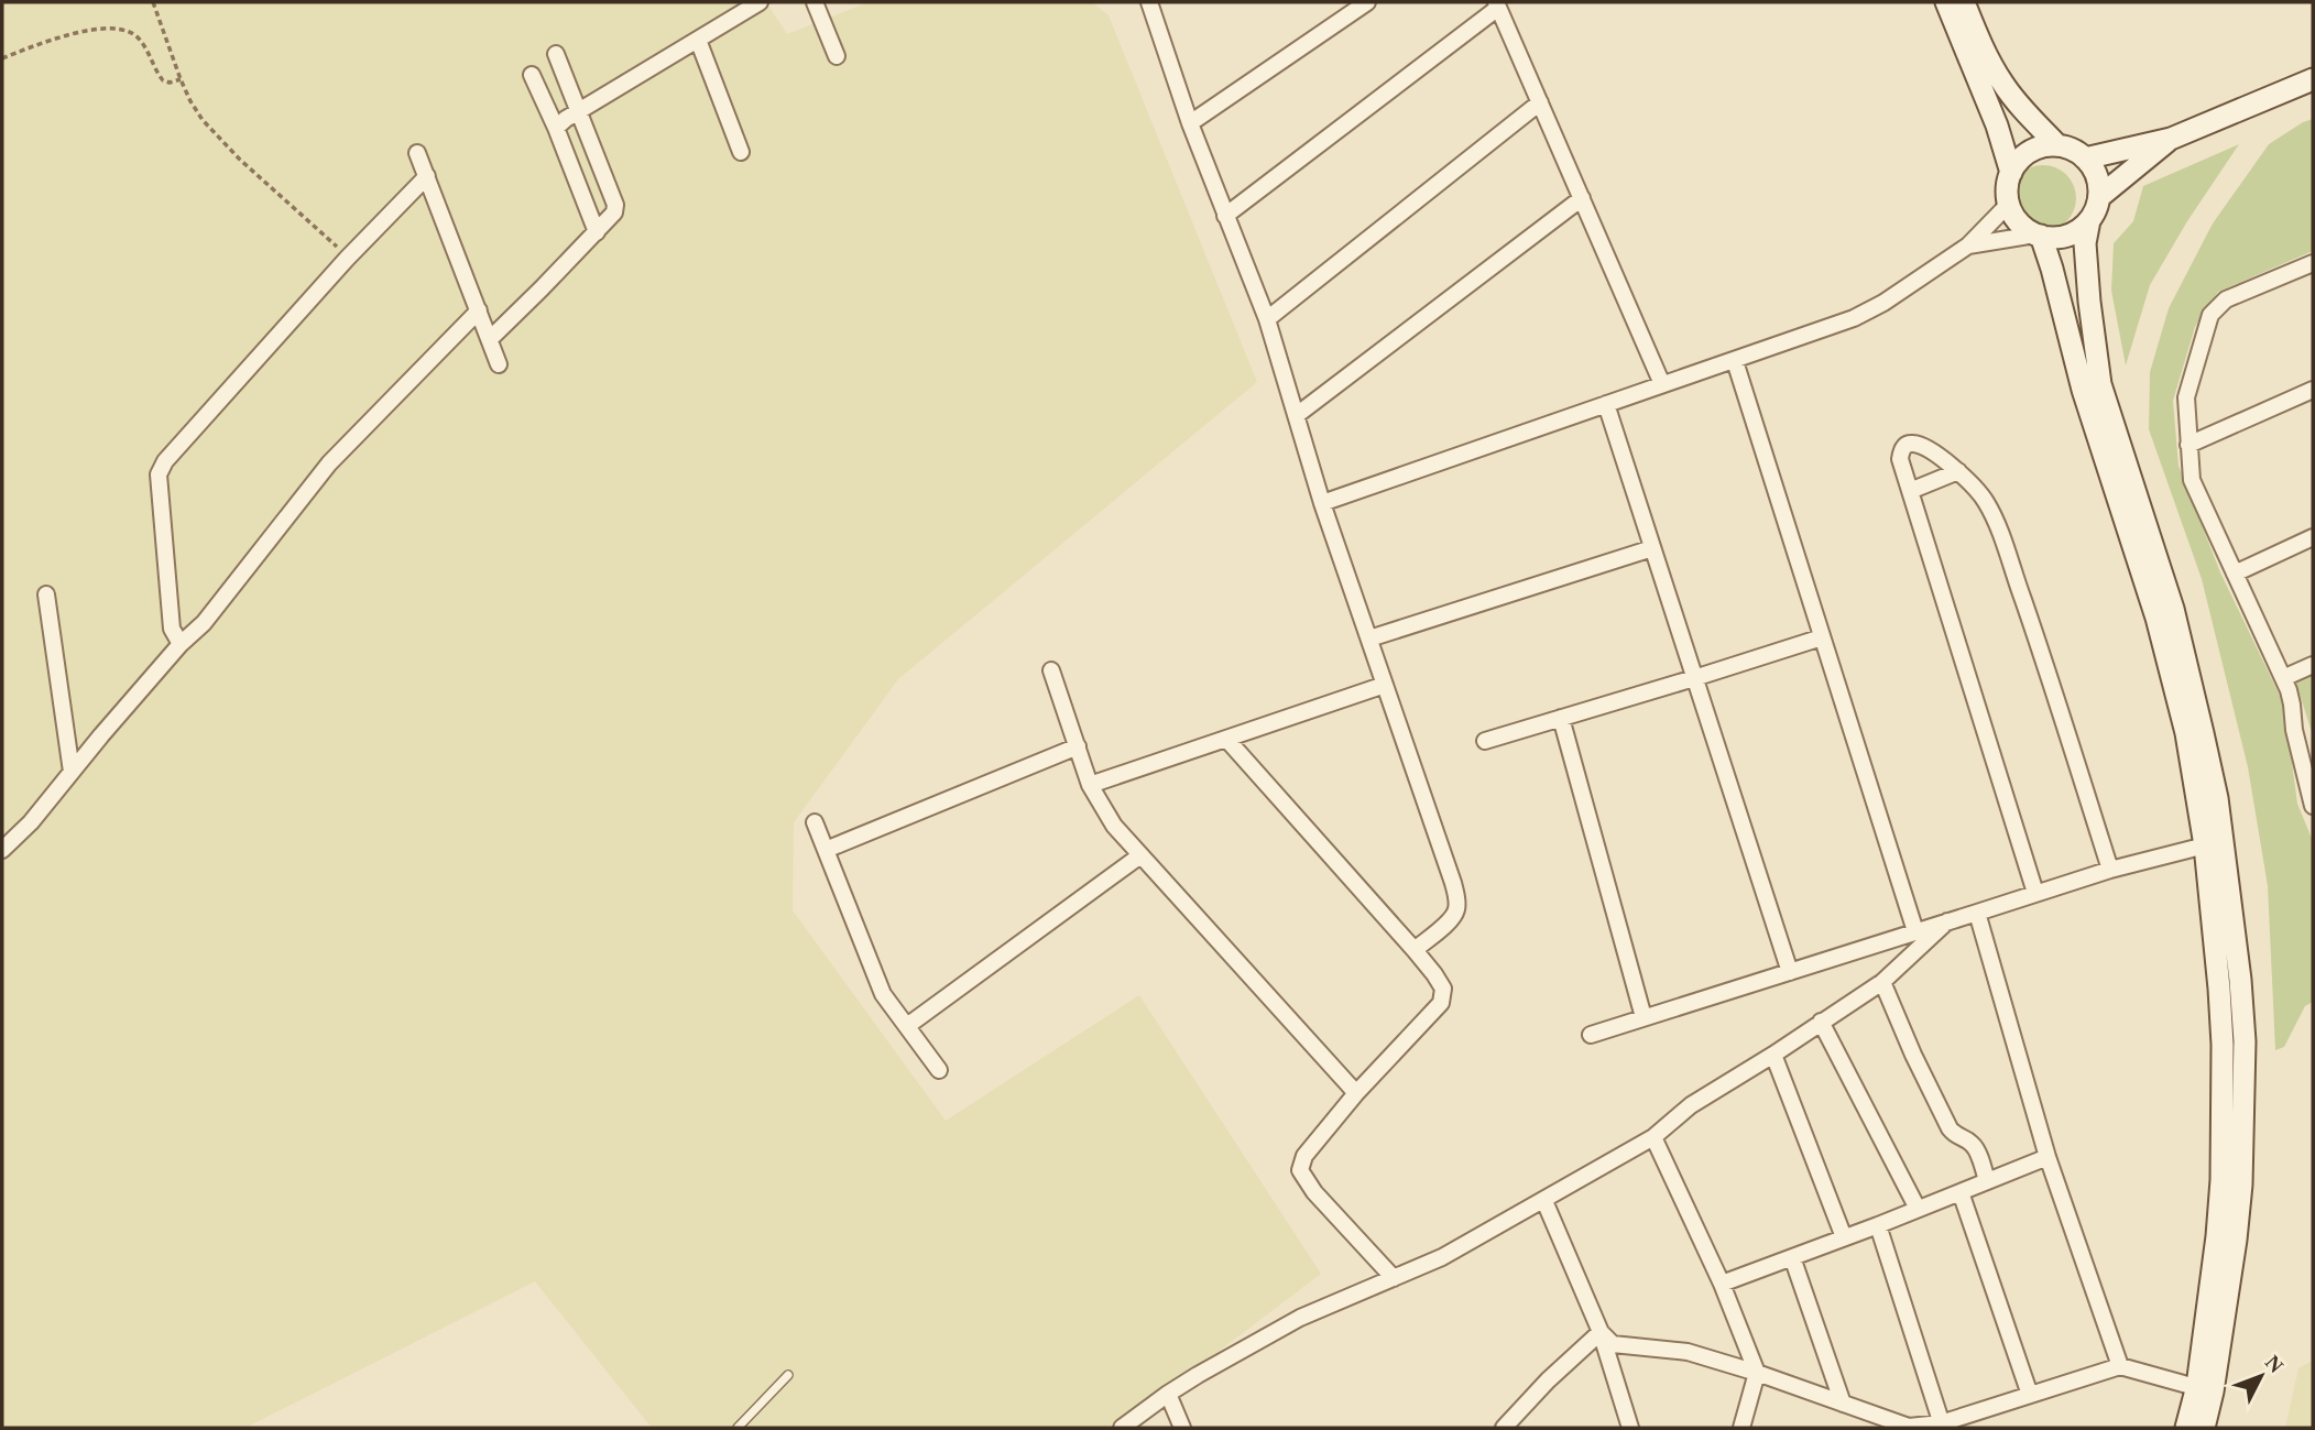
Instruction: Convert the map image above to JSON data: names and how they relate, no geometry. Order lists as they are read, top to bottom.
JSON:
{
  "north": "top right"
}
